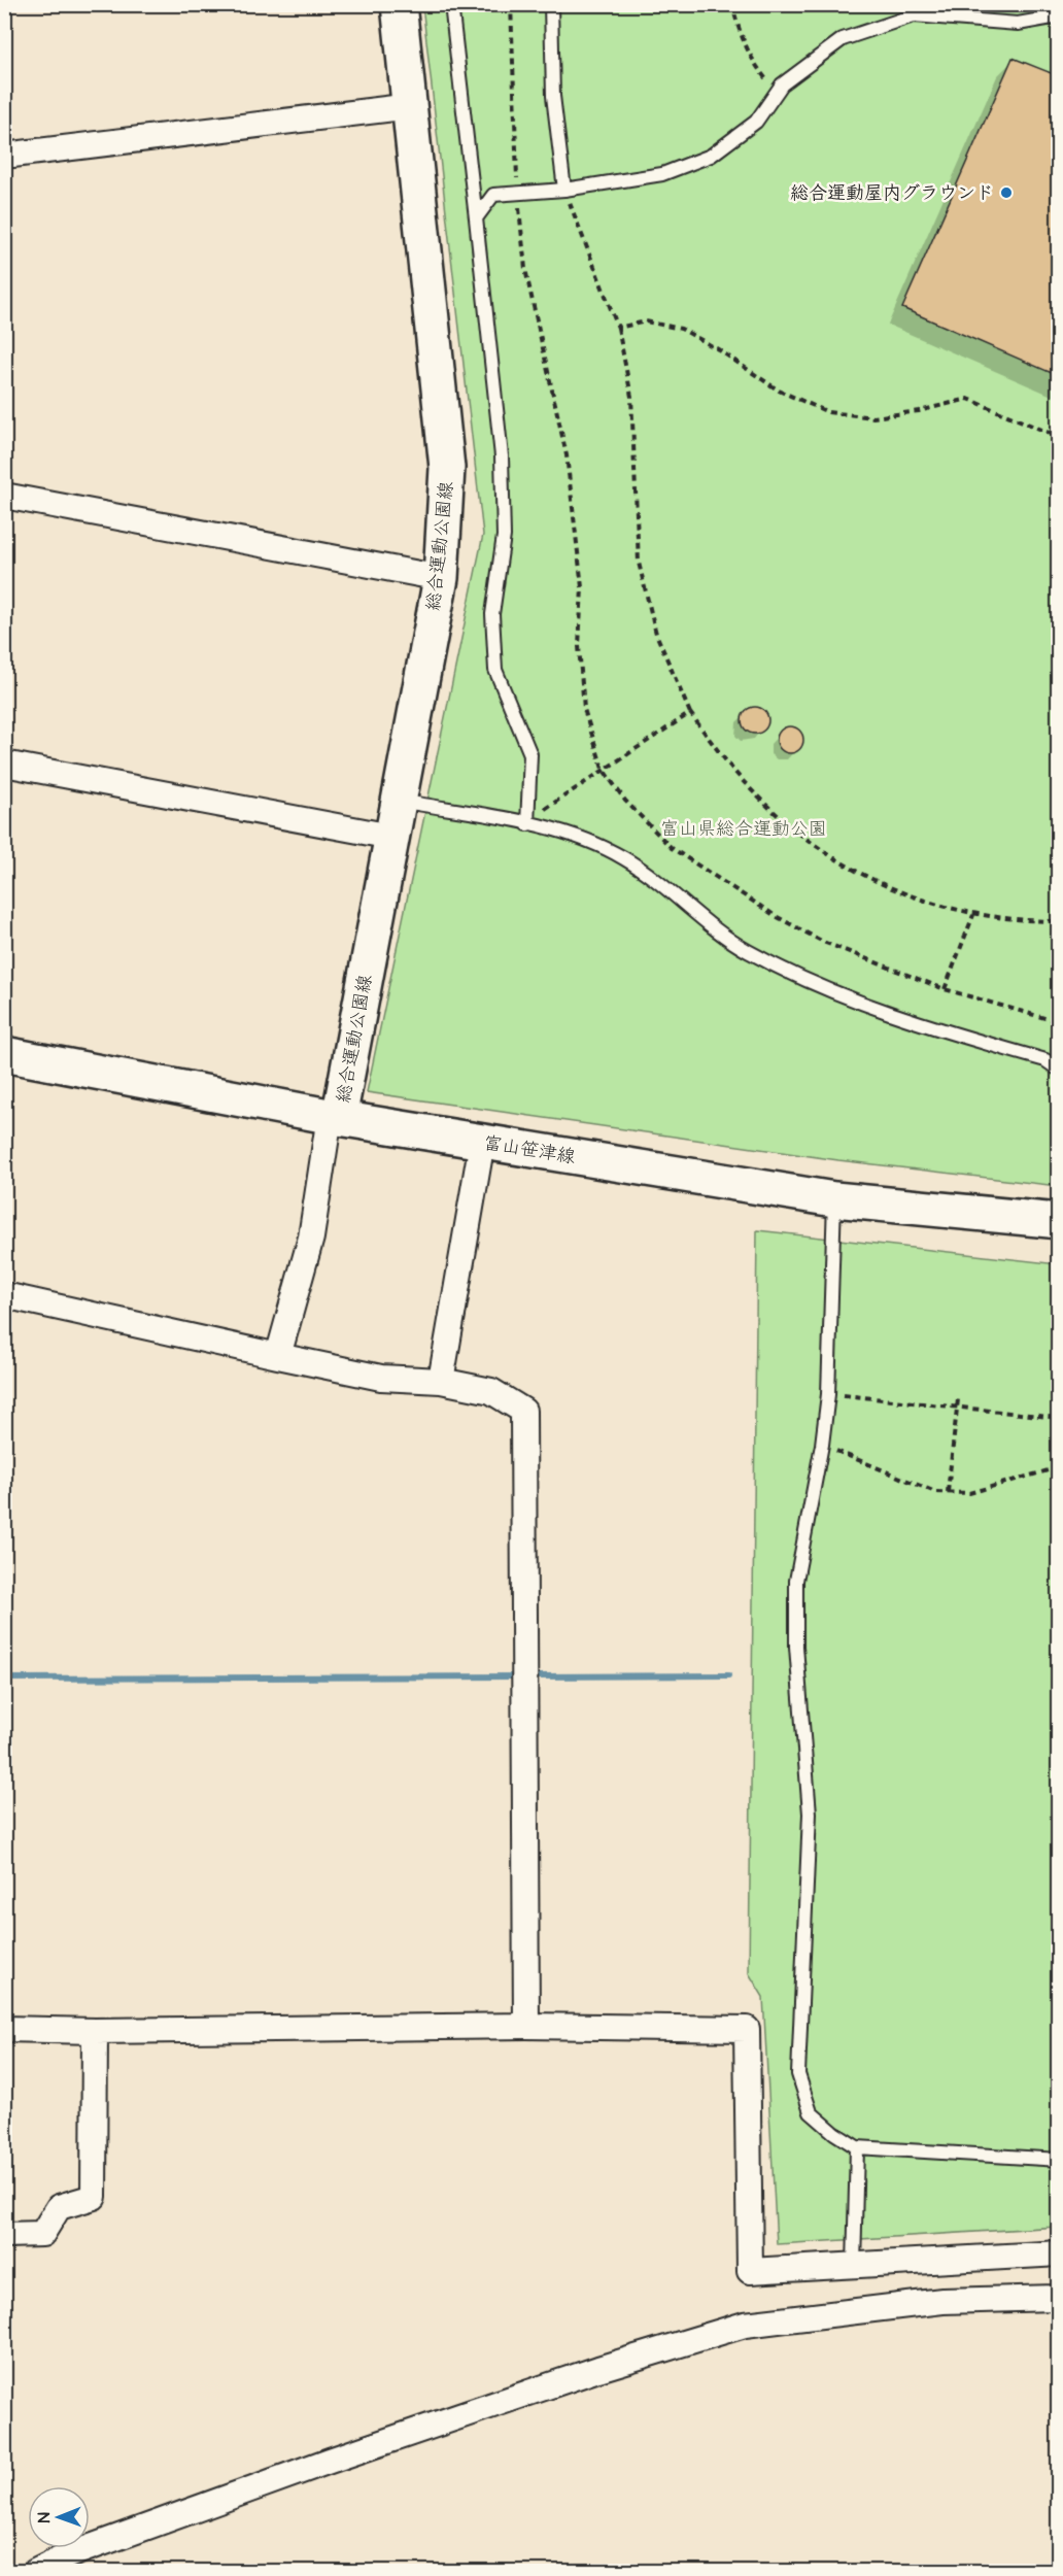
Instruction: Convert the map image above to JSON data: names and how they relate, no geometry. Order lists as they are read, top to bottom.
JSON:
{
  "streets": {
    "main road": ["総合運動公園線", "富山笹津線"]
  },
  "crossings": [
    ["総合運動公園線", "富山笹津線"]
  ],
  "parks": ["富山県総合運動公園"],
  "places": ["総合運動屋内グラウンド"],
  "north": "left"
}
